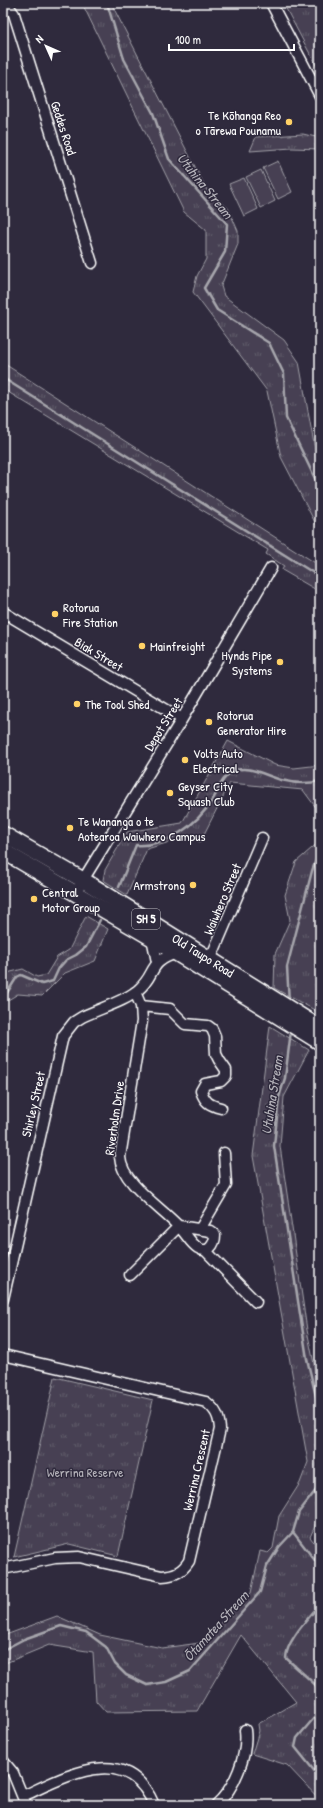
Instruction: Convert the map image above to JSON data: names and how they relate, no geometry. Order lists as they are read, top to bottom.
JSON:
{
  "streets": {
    "highway": ["SH 5", "Old Taupo Road"],
    "street": [
      "Geddes Road",
      "Biak Street",
      "Depot Street",
      "Waiwhero Street",
      "Shirley Street",
      "Riverholm Drive",
      "Werrina Crescent"
    ]
  },
  "crossings": [
    ["Biak Street", "Depot Street"],
    ["Depot Street", "Old Taupo Road"],
    ["Waiwhero Street", "Old Taupo Road"],
    ["Shirley Street", "Riverholm Drive"]
  ],
  "water": ["Utuhina Stream", "Ōtamatea Stream"],
  "parks": ["Werrina Reserve"],
  "places": [
    "Te Kōhanga Reo o Tārewa Pounamu",
    "Rotorua Fire Station",
    "Mainfreight",
    "Hynds Pipe Systems",
    "The Tool Shed",
    "Rotorua Generator Hire",
    "Volts Auto Electrical",
    "Geyser City Squash Club",
    "Te Wananga o te Aotearoa Waiwhero Campus",
    "Armstrong",
    "Central Motor Group"
  ],
  "scale_bar": "100 m",
  "north": "top left"
}
